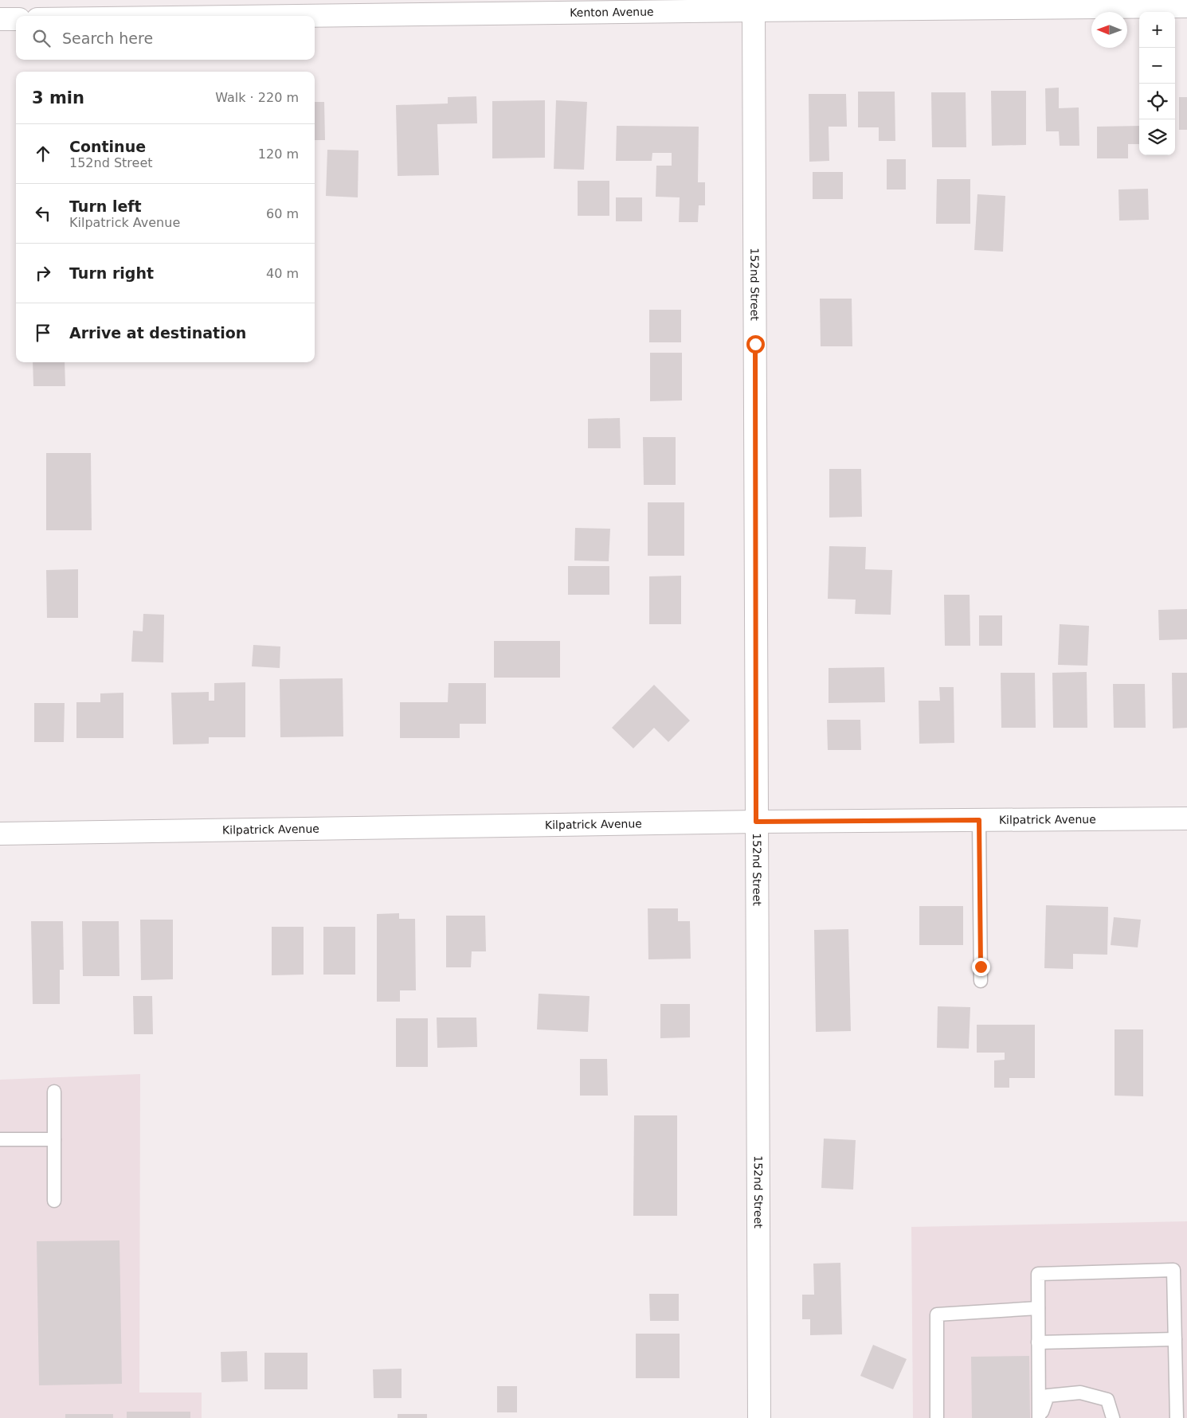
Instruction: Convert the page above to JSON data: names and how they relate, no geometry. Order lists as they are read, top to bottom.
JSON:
{
  "streets": {
    "street": ["Kenton Avenue", "152nd Street", "Kilpatrick Avenue"]
  },
  "crossings": [
    ["Kenton Avenue", "152nd Street"],
    ["152nd Street", "Kilpatrick Avenue"]
  ],
  "north": "left",
  "page": {
    "map_buttons": ["+", "−"],
    "search": "Search here",
    "heading": ["3 min", "Walk · 220 m"],
    "list": [
      ["Continue", "152nd Street", "120 m"],
      ["Turn left", "Kilpatrick Avenue", "60 m"],
      ["Turn right", "40 m"],
      "Arrive at destination"
    ]
  }
}
